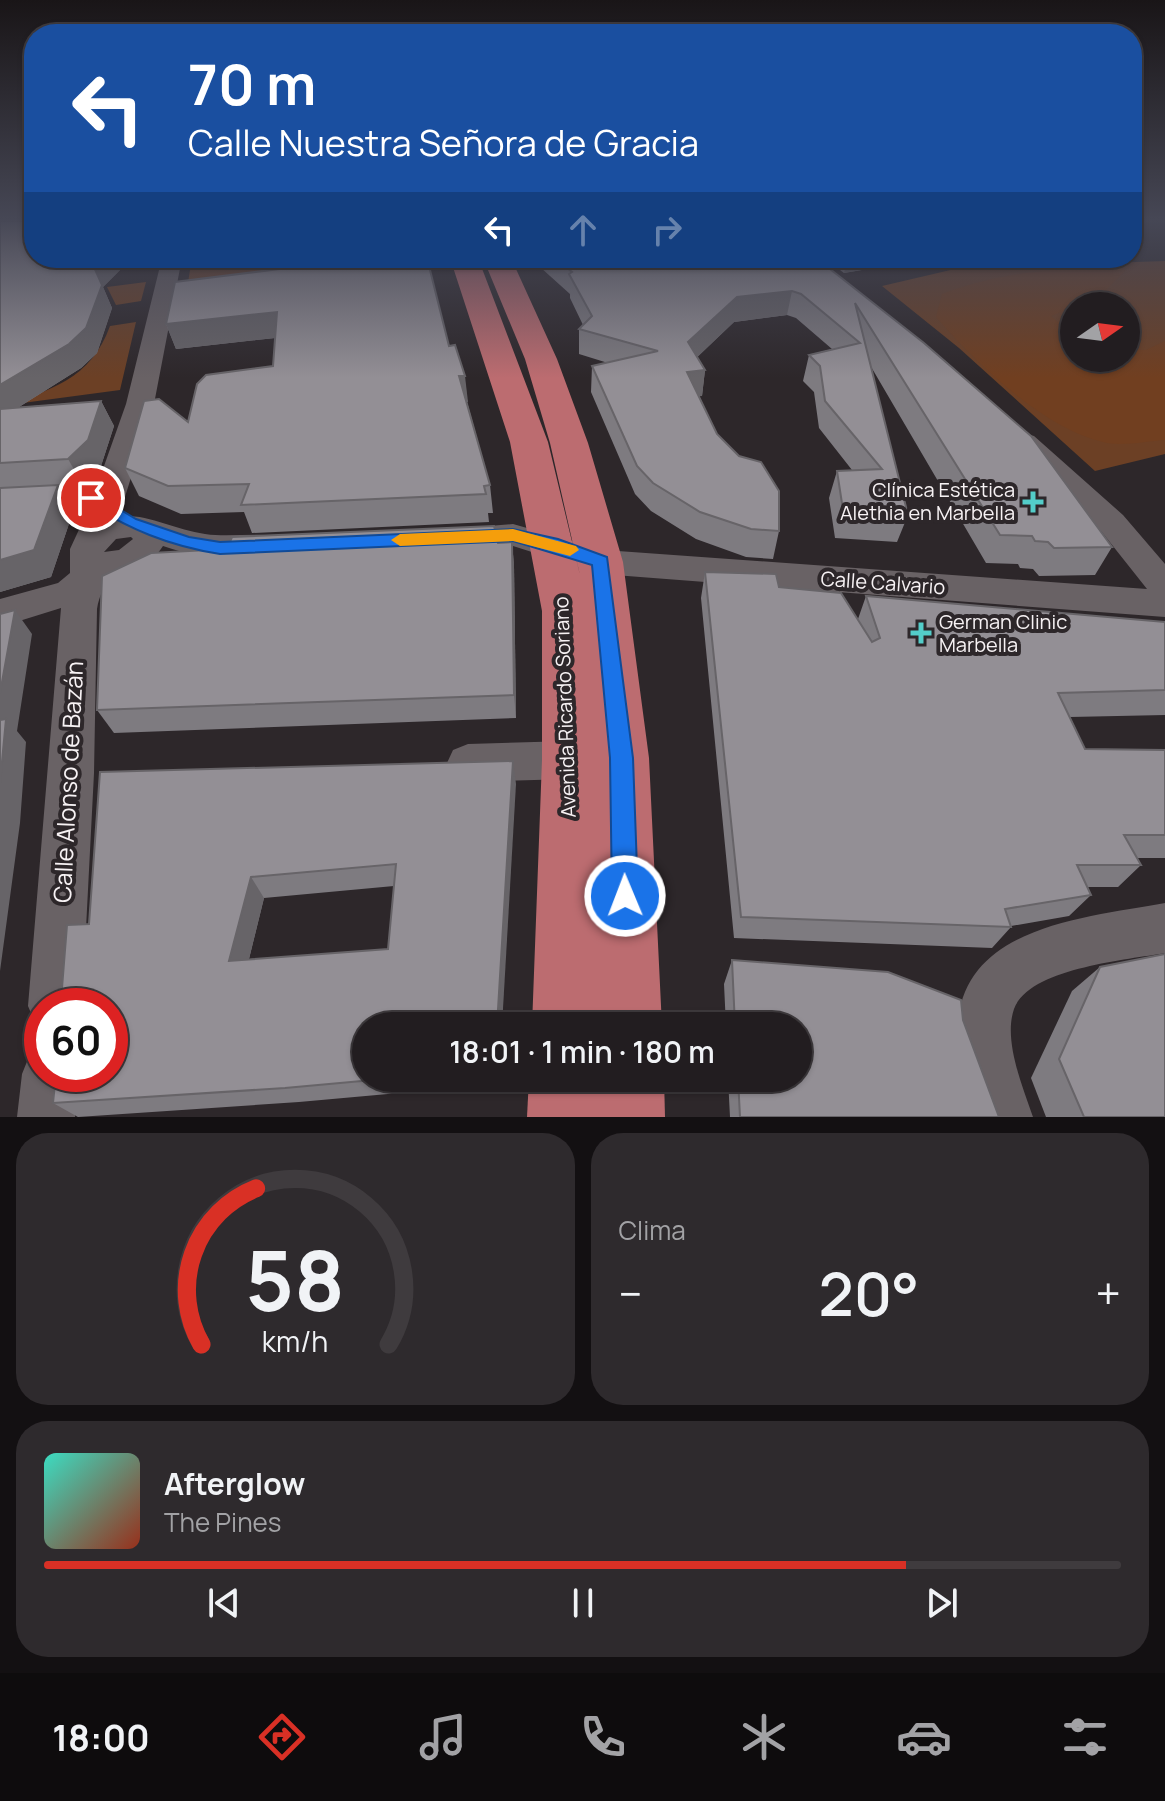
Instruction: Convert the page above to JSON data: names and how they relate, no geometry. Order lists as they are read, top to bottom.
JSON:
{
  "streets": {
    "main road": ["Avenida Ricardo Soriano"],
    "street": ["Calle Calvario", "Calle Alonso de Bazán"]
  },
  "crossings": [
    ["Calle Calvario", "Avenida Ricardo Soriano"]
  ],
  "places": {
    "health": ["Clínica Estética Alethia en Marbella", "German Clinic Marbella"]
  },
  "north": "right",
  "page": {
    "turn": ["70 m", "Calle Nuestra Señora de Gracia"],
    "limit": "60",
    "trip": "18:01 · 1 min · 180 m",
    "tile": "Clima",
    "heat": ["−", "20°", "+"],
    "song": ["Afterglow", "The Pines"],
    "tabs": "18:00",
    "gauge": ["58", "km/h"]
  }
}
